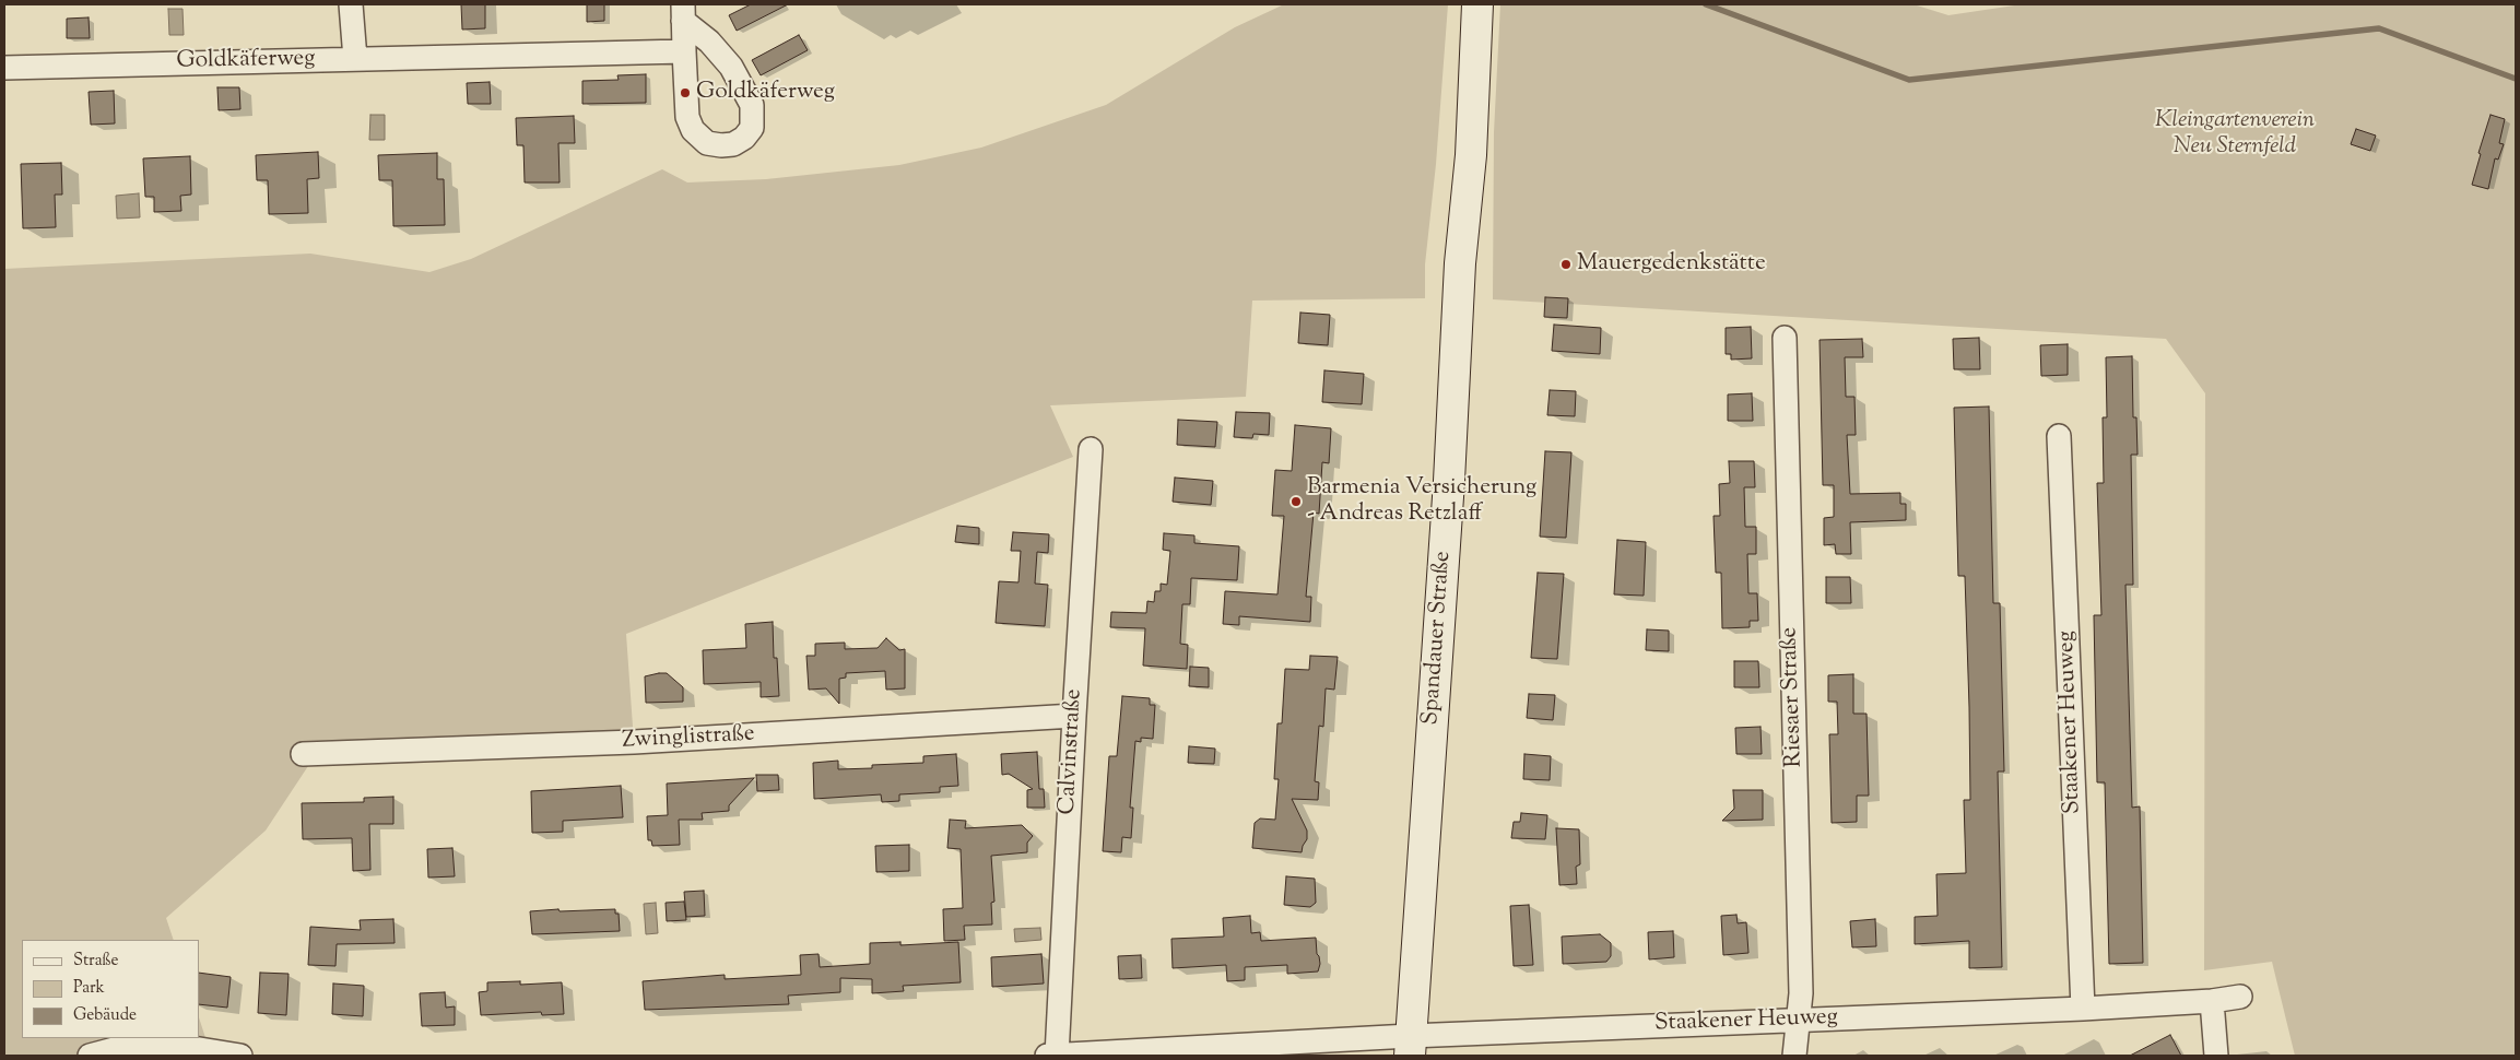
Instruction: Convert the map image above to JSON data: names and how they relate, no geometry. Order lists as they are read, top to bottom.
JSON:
{
  "streets": {
    "main road": ["Spandauer Straße"],
    "street": [
      "Goldkäferweg",
      "Riesaer Straße",
      "Staakener Heuweg",
      "Zwinglistraße",
      "Calvinstraße"
    ]
  },
  "crossings": [
    ["Spandauer Straße", "Staakener Heuweg"],
    ["Riesaer Straße", "Staakener Heuweg"],
    ["Staakener Heuweg", "Calvinstraße"],
    ["Zwinglistraße", "Calvinstraße"]
  ],
  "parks": ["Kleingartenverein Neu Sternfeld"],
  "places": ["Goldkäferweg", "Mauergedenkstätte", "Barmenia Versicherung - Andreas Retzlaff"],
  "legend": ["Straße", "Park", "Gebäude"]
}
